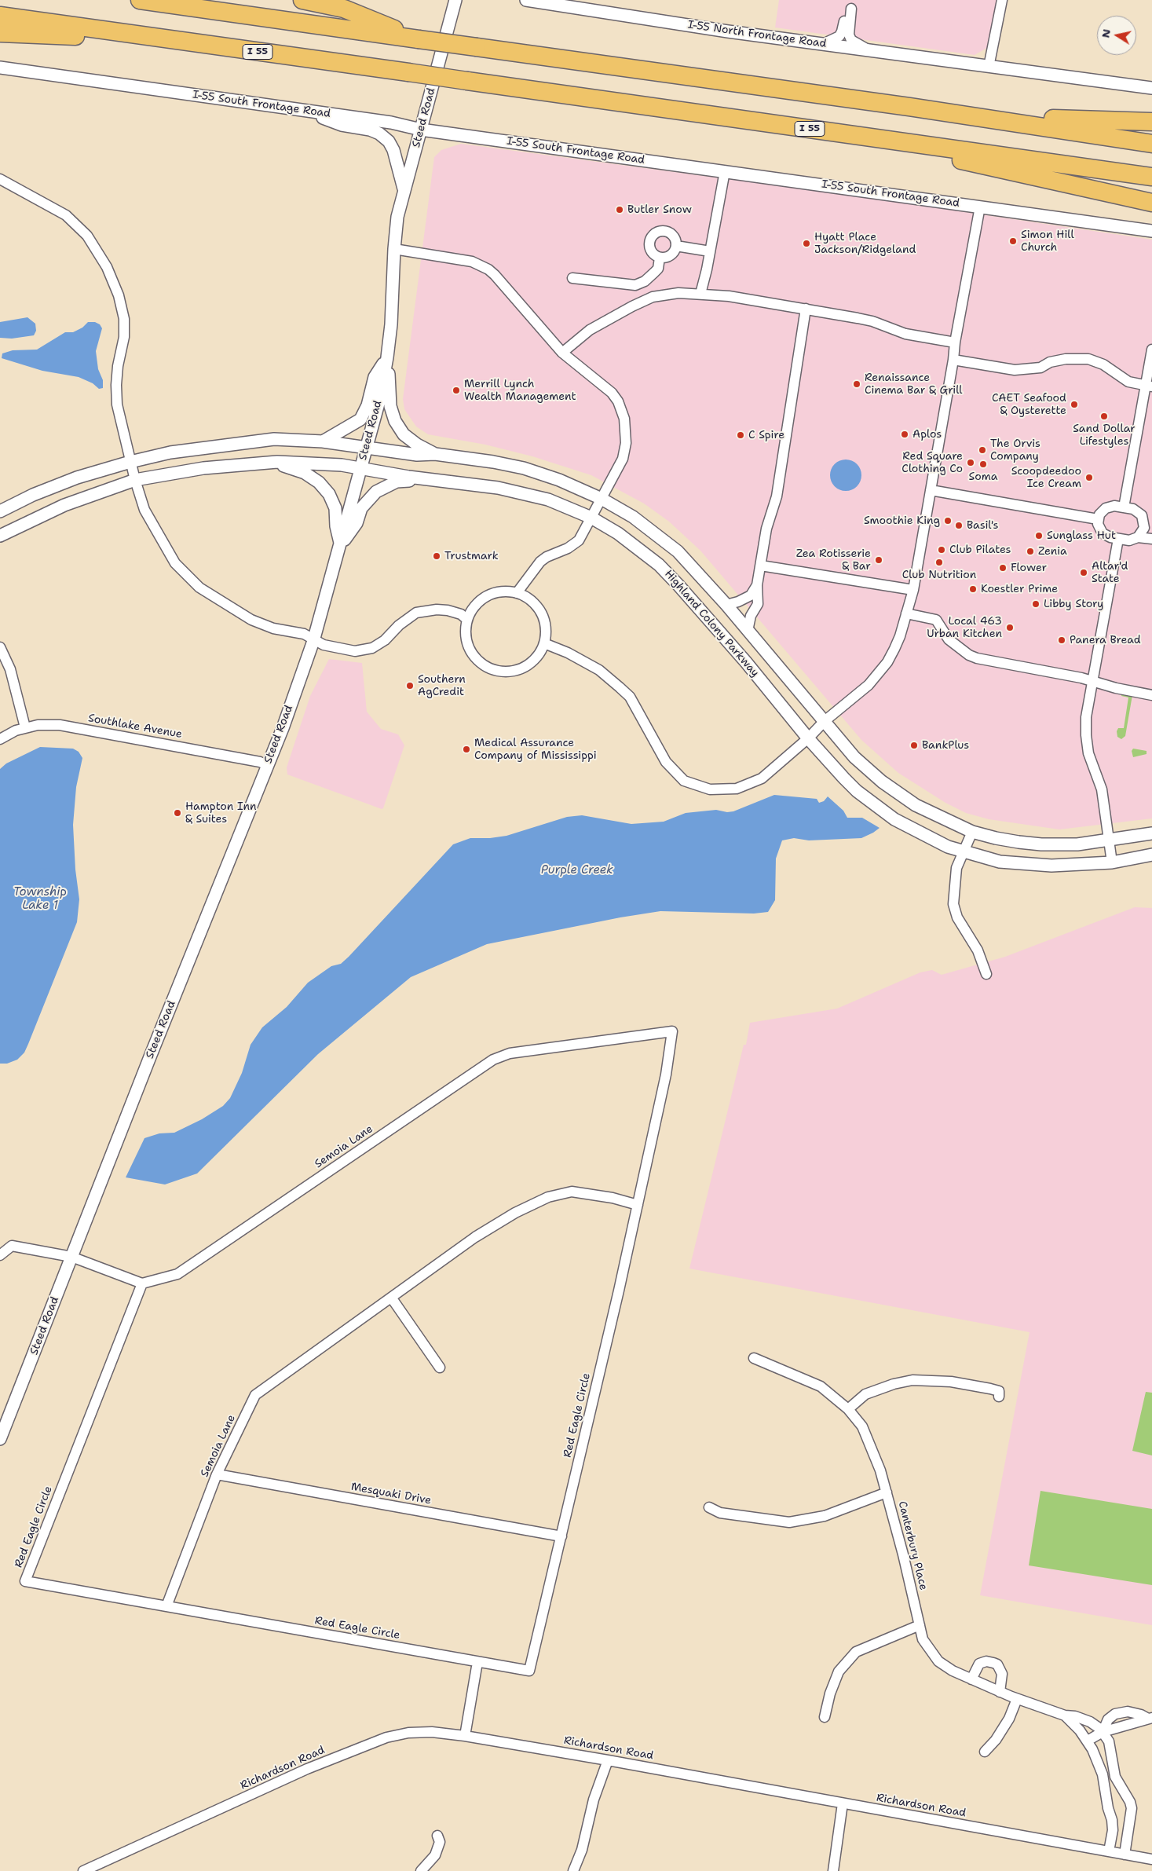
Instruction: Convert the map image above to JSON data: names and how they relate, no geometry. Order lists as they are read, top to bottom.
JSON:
{
  "streets": {
    "highway": ["I 55"],
    "street": [
      "I-55 North Frontage Road",
      "I-55 South Frontage Road",
      "Steed Road",
      "Highland Colony Parkway",
      "Southlake Avenue",
      "Semoia Lane",
      "Red Eagle Circle",
      "Mesquaki Drive",
      "Canterbury Place",
      "Richardson Road"
    ]
  },
  "crossings": [
    ["I-55 South Frontage Road", "Steed Road"],
    ["Steed Road", "Highland Colony Parkway"],
    ["Steed Road", "Southlake Avenue"],
    ["Semoia Lane", "Red Eagle Circle"],
    ["Semoia Lane", "Mesquaki Drive"],
    ["Red Eagle Circle", "Mesquaki Drive"],
    ["Canterbury Place", "Richardson Road"]
  ],
  "water": ["Purple Creek", "Township Lake 1"],
  "places": [
    "Butler Snow",
    "Simon Hill Church",
    "Hyatt Place Jackson/Ridgeland",
    "Renaissance Cinema Bar & Grill",
    "Merrill Lynch Wealth Management",
    "CAET Seafood & Oysterette",
    "Sand Dollar Lifestyles",
    "Aplos",
    "C Spire",
    "The Orvis Company",
    "Red Square Clothing Co",
    "Soma",
    "Scoopdeedoo Ice Cream",
    "Smoothie King",
    "Basil's",
    "Sunglass Hut",
    "Club Pilates",
    "Zenia",
    "Trustmark",
    "Zea Rotisserie & Bar",
    "Club Nutrition",
    "Flower",
    "Altar'd State",
    "Koestler Prime",
    "Libby Story",
    "Local 463 Urban Kitchen",
    "Panera Bread",
    "Southern AgCredit",
    "BankPlus",
    "Medical Assurance Company of Mississippi",
    "Hampton Inn & Suites"
  ],
  "north": "left"
}
